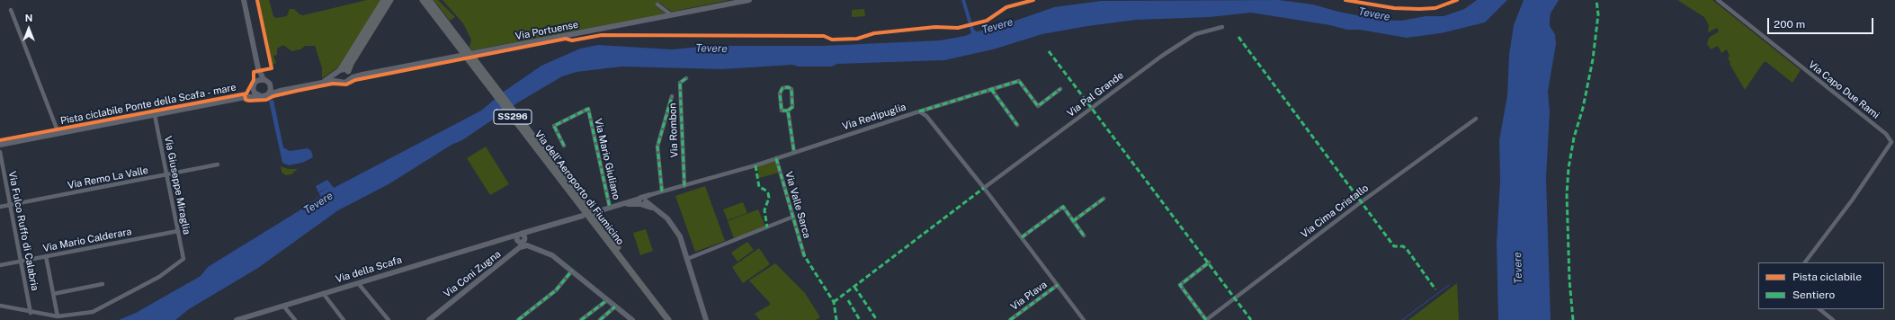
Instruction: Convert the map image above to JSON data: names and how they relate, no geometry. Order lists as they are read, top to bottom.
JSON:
{
  "streets": {
    "main road": ["SS296", "Via dell'Aeroporto di Fiumicino"],
    "street": [
      "Via Portuense",
      "Via Capo Due Rami",
      "Via Pal Grande",
      "Via Redipuglia",
      "Via Rombon",
      "Via Mario Giuliano",
      "Via Remo La Valle",
      "Via Giuseppe Miraglia",
      "Via Valle Sarca",
      "Via Cima Cristallo",
      "Via Fulco Ruffo di Calabria",
      "Via Mario Calderara",
      "Via della Scafa",
      "Via Coni Zugna",
      "Via Plava"
    ],
    "cycle path": ["Pista ciclabile Ponte della Scafa - mare"]
  },
  "crossings": [
    ["Via Pal Grande", "Via Redipuglia"],
    ["Via Redipuglia", "Via Rombon"],
    ["Via Redipuglia", "Via Valle Sarca"],
    ["Via Redipuglia", "Via Plava"],
    ["Via Remo La Valle", "Via Giuseppe Miraglia"],
    ["Via Remo La Valle", "Via Fulco Ruffo di Calabria"],
    ["Via Giuseppe Miraglia", "Via Mario Calderara"],
    ["Via Fulco Ruffo di Calabria", "Via Mario Calderara"]
  ],
  "water": ["Tevere"],
  "legend": ["Pista ciclabile", "Sentiero"],
  "scale_bar": "200 m",
  "north": "top"
}
